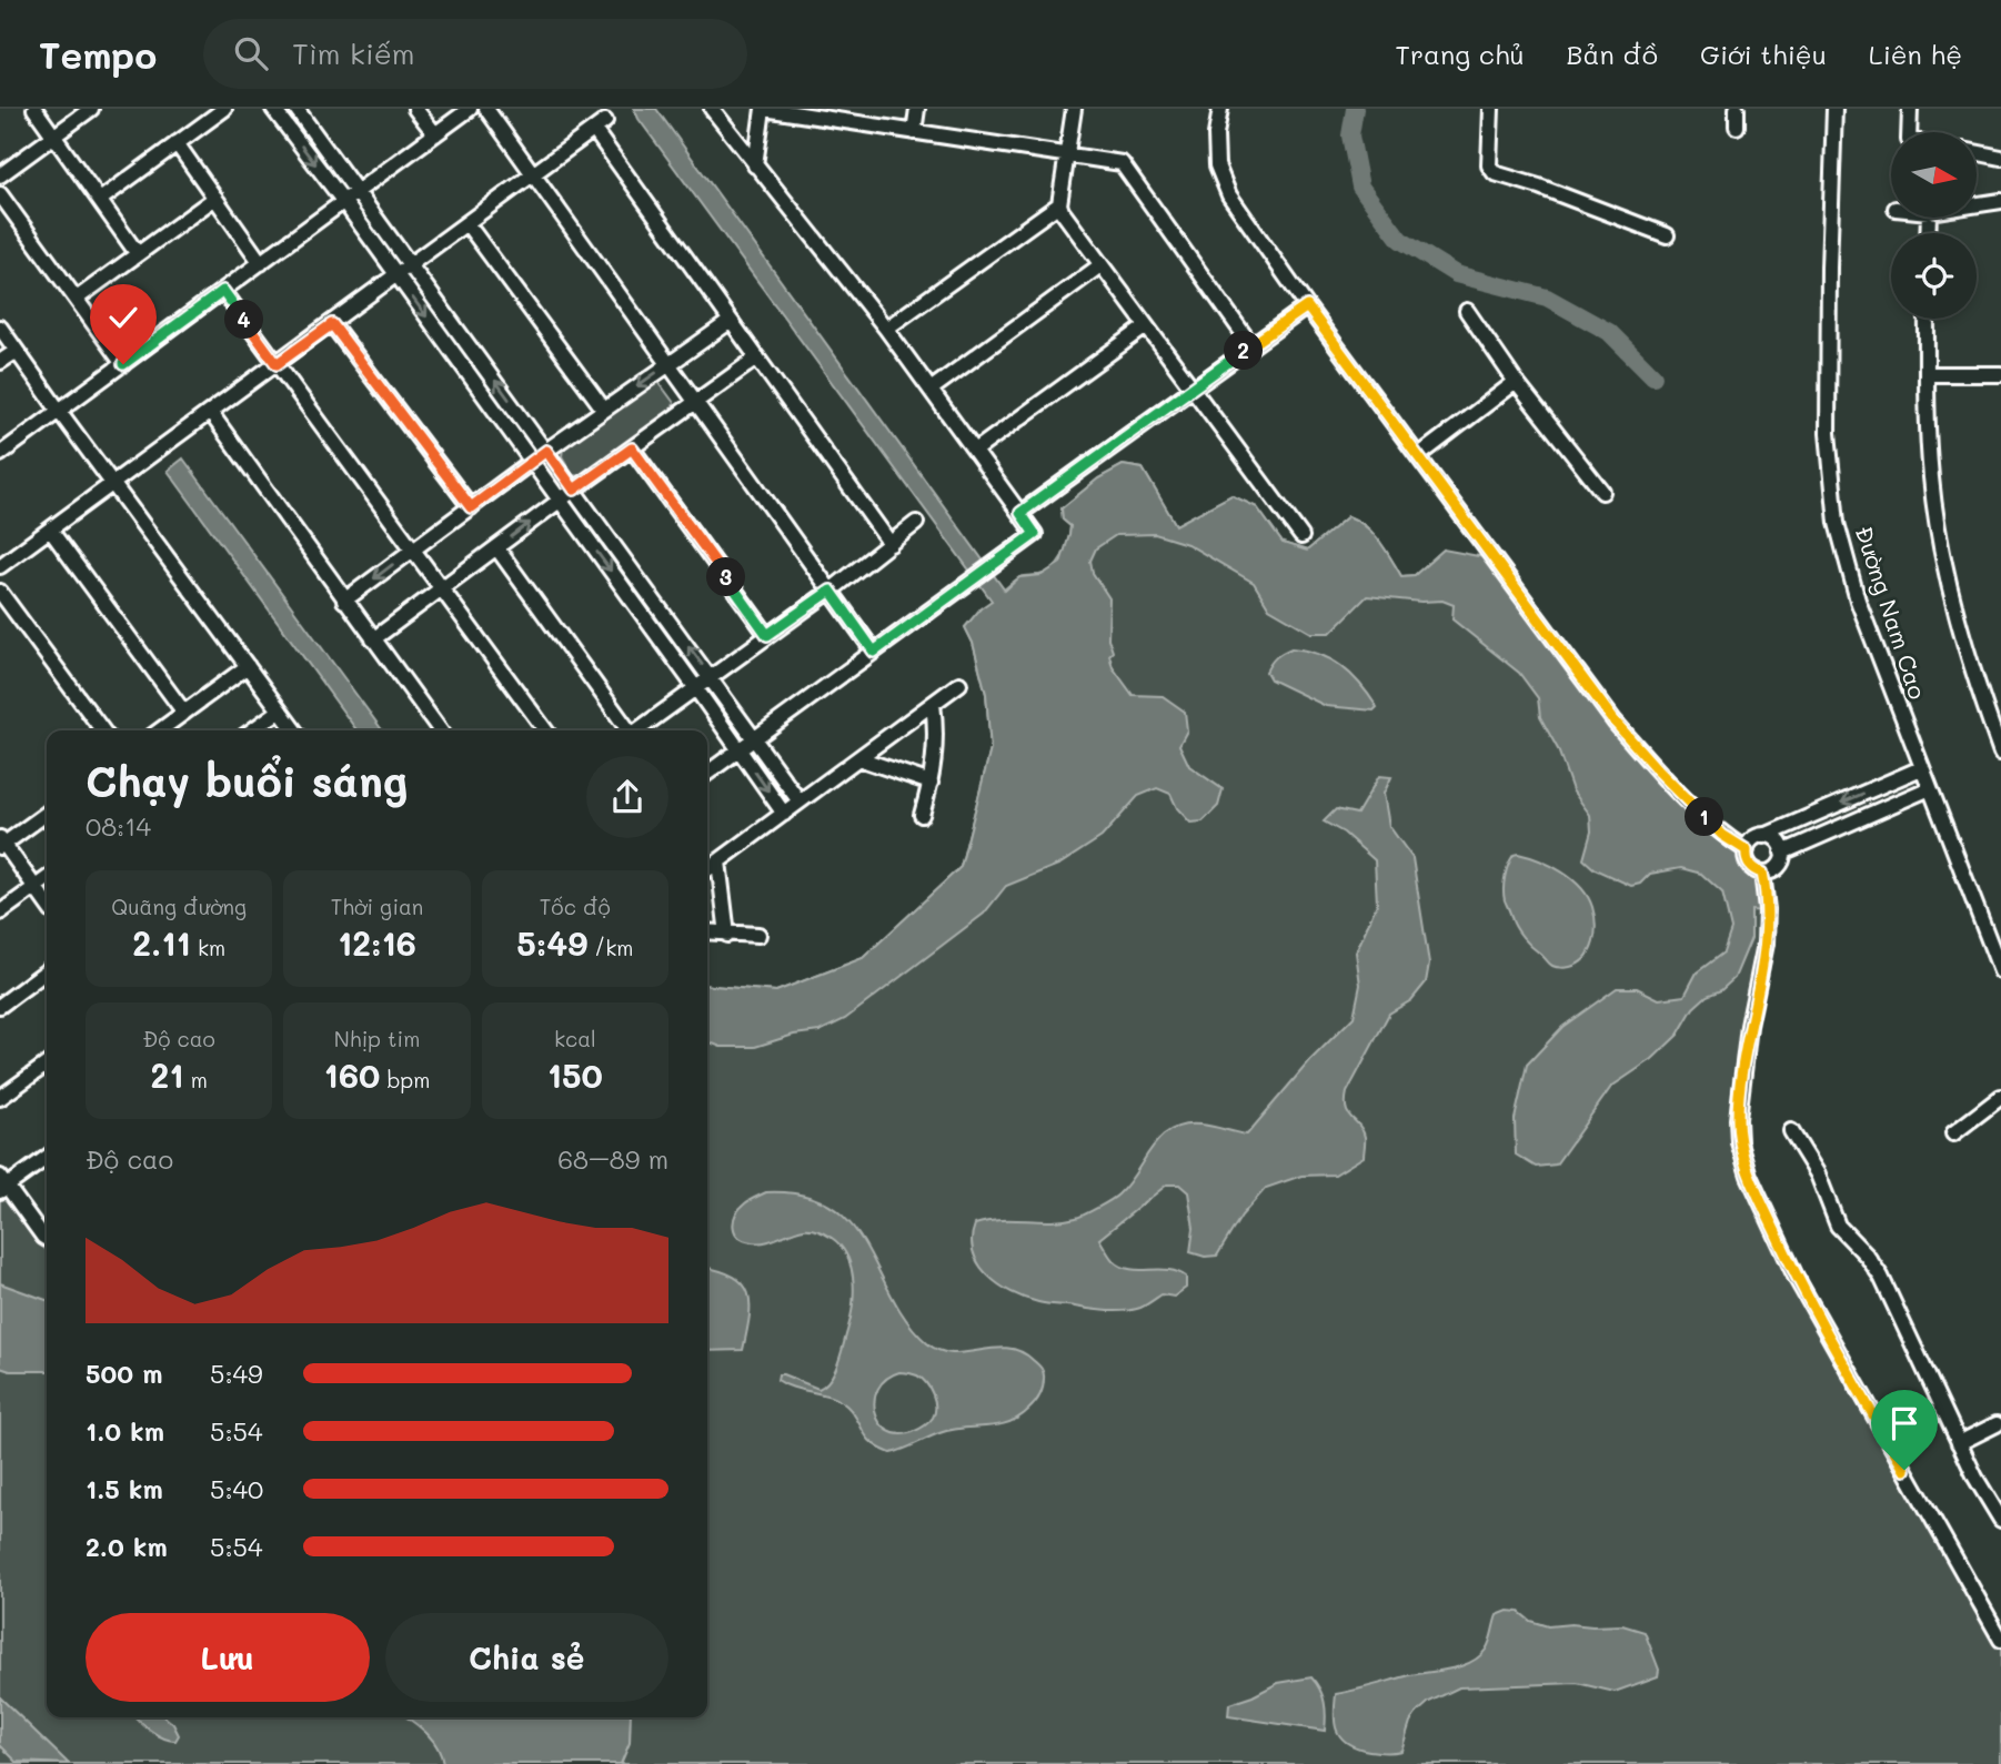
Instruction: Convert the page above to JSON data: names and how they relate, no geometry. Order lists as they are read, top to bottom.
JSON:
{
  "streets": {
    "street": ["Đường Nam Cao"]
  },
  "north": "right",
  "page": {
    "header": "Tempo",
    "search": "Tìm kiếm",
    "nav": [
      "Trang chủ",
      "Bản đồ",
      "Giới thiệu",
      "Liên hệ"
    ],
    "pins": [
      "4",
      "2",
      "3",
      "1"
    ],
    "heading": ["Chạy buổi sáng", "08:14"],
    "stats": [
      ["Quãng đường", "2.11 km"],
      ["Thời gian", "12:16"],
      ["Tốc độ", "5:49 /km"],
      ["Độ cao", "21 m"],
      ["Nhịp tim", "160 bpm"],
      ["kcal", "150"]
    ],
    "chart": ["Độ cao", "68–89 m"],
    "list": [
      {
        "name": "500 m",
        "note": "5:49"
      },
      {
        "name": "1.0 km",
        "note": "5:54"
      },
      {
        "name": "1.5 km",
        "note": "5:40"
      },
      {
        "name": "2.0 km",
        "note": "5:54"
      }
    ],
    "buttons": ["Lưu", "Chia sẻ"]
  }
}
